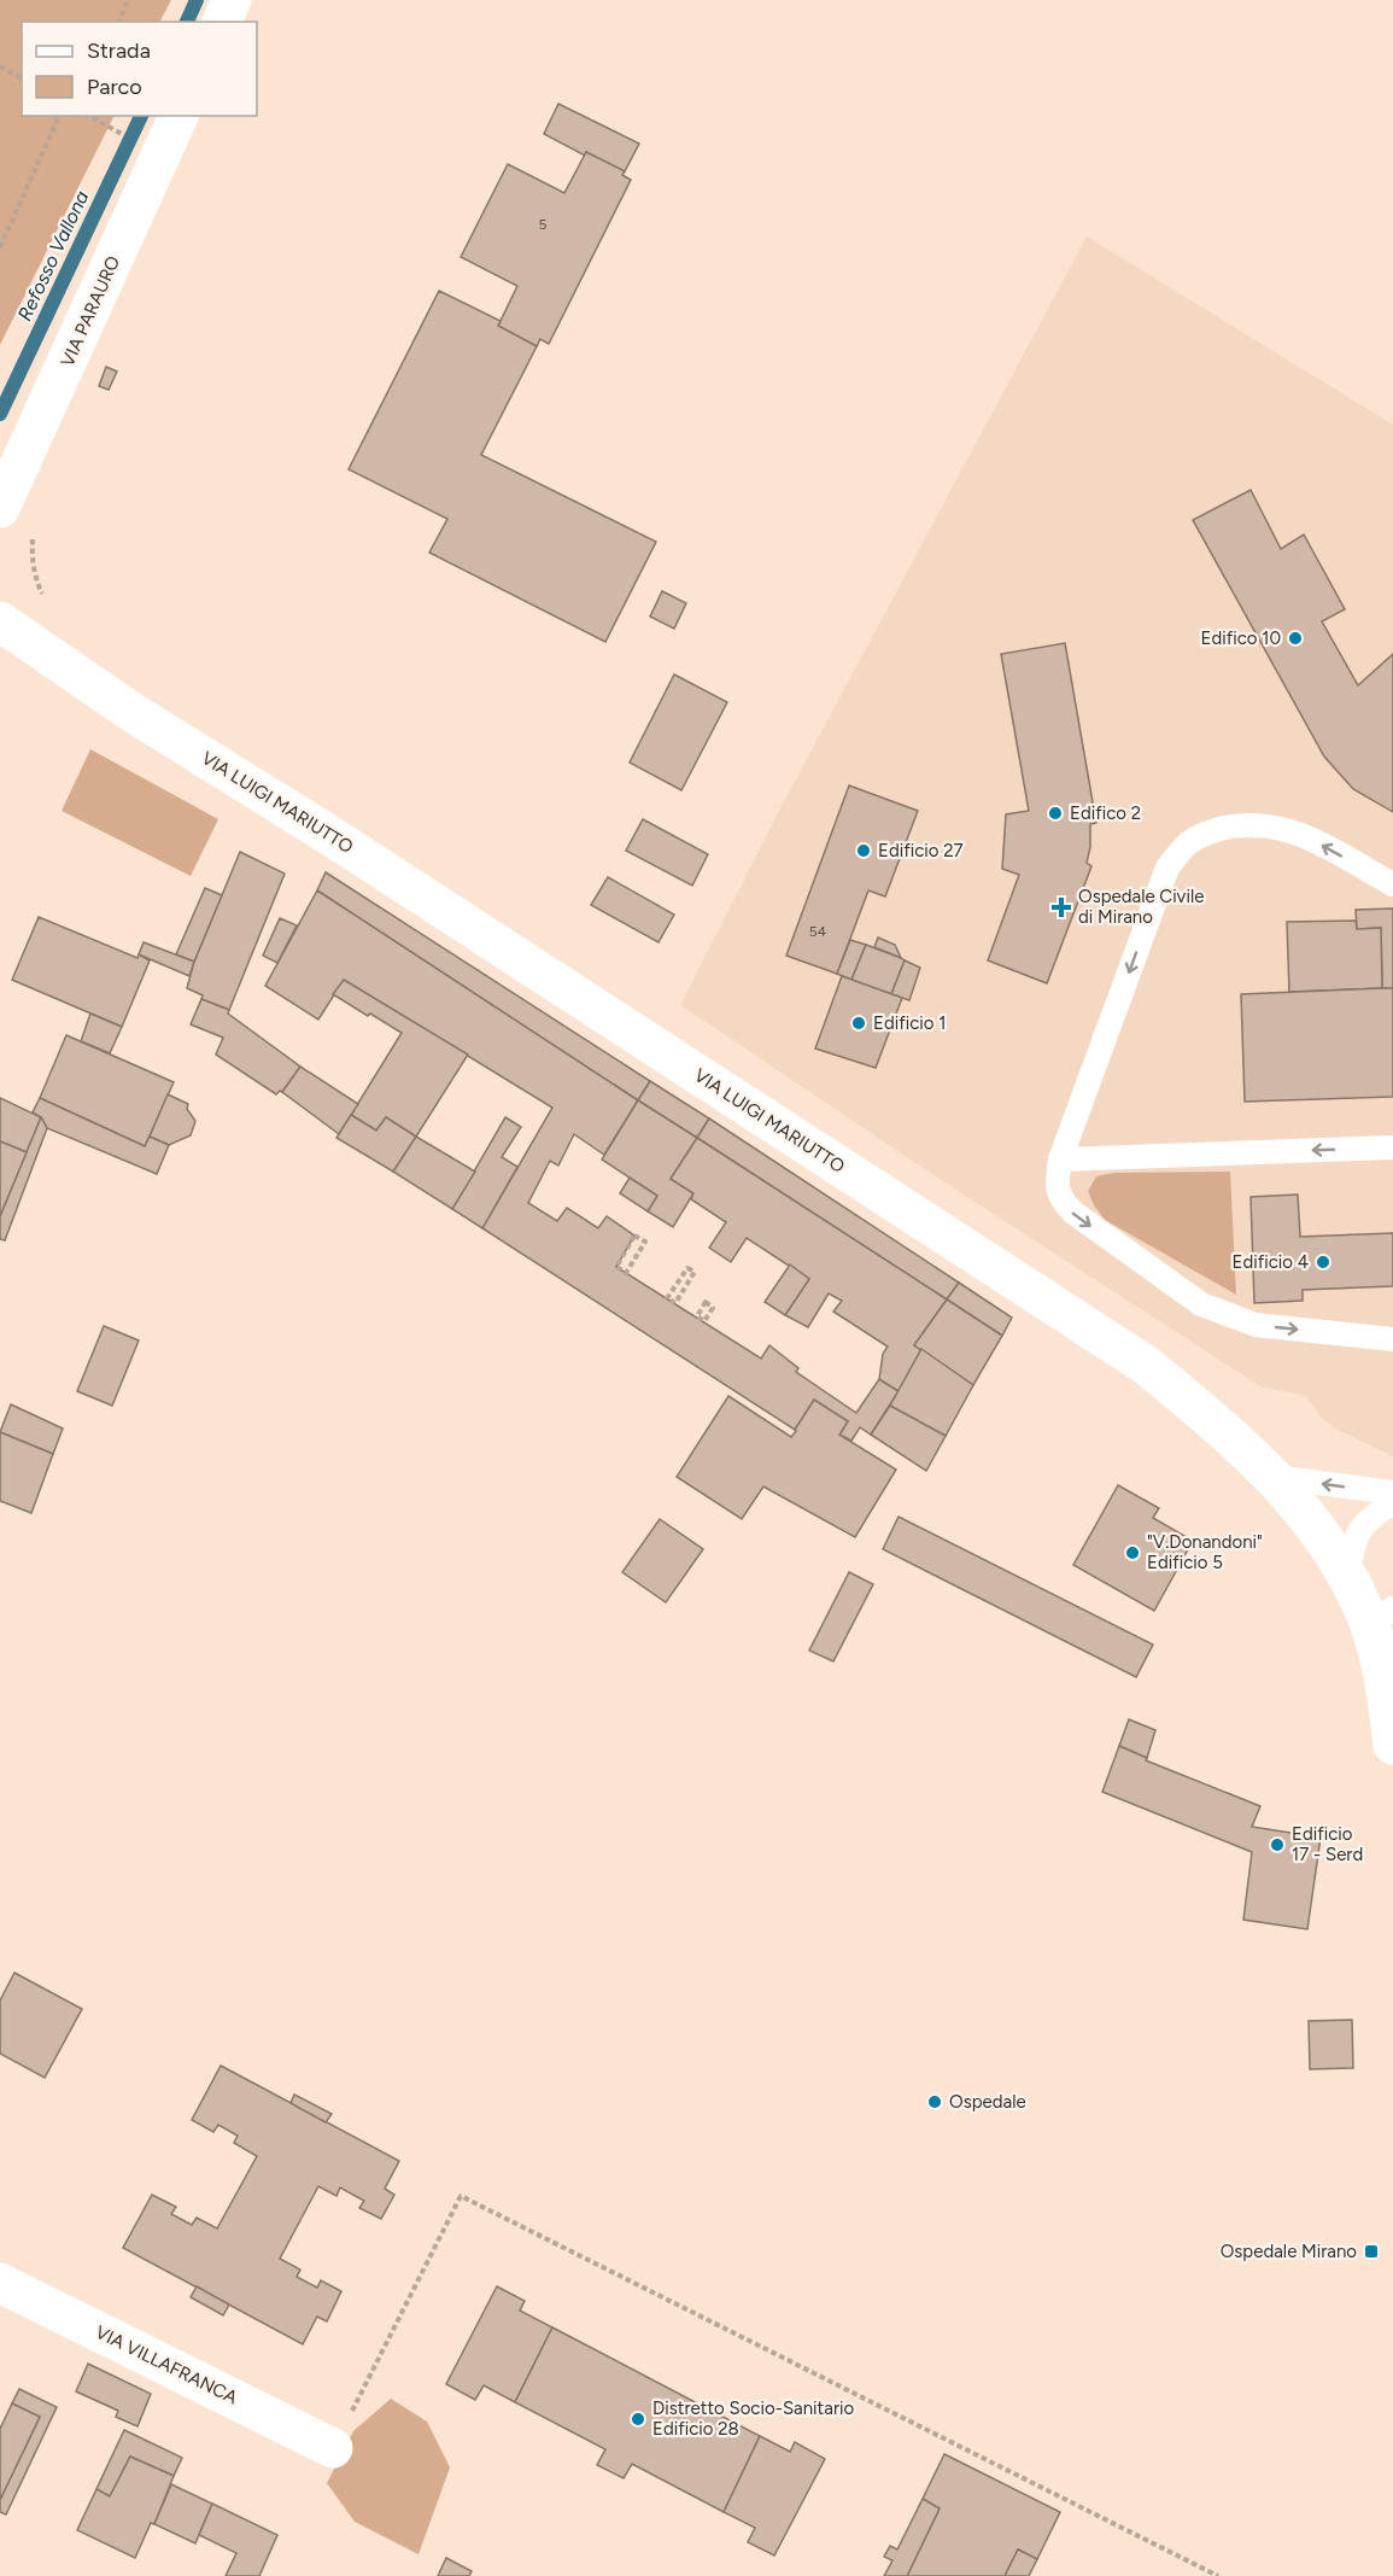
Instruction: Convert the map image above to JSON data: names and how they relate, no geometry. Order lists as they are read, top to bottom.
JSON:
{
  "streets": {
    "main road": ["VIA PARAURO", "VIA LUIGI MARIUTTO", "VIA VILLAFRANCA"]
  },
  "water": ["Refosso Vallona"],
  "places": {
    "other": [
      "Edifico 10",
      "Edifico 2",
      "Edificio 27",
      "Edificio 1",
      "Edificio 4",
      "\"V.Donandoni\" Edificio 5",
      "Edificio 17 - Serd",
      "Ospedale",
      "Distretto Socio-Sanitario Edificio 28"
    ],
    "health": ["Ospedale Civile di Mirano"],
    "transit": ["Ospedale Mirano"]
  },
  "house_numbers": ["5", "54"],
  "legend": ["Strada", "Parco"]
}
